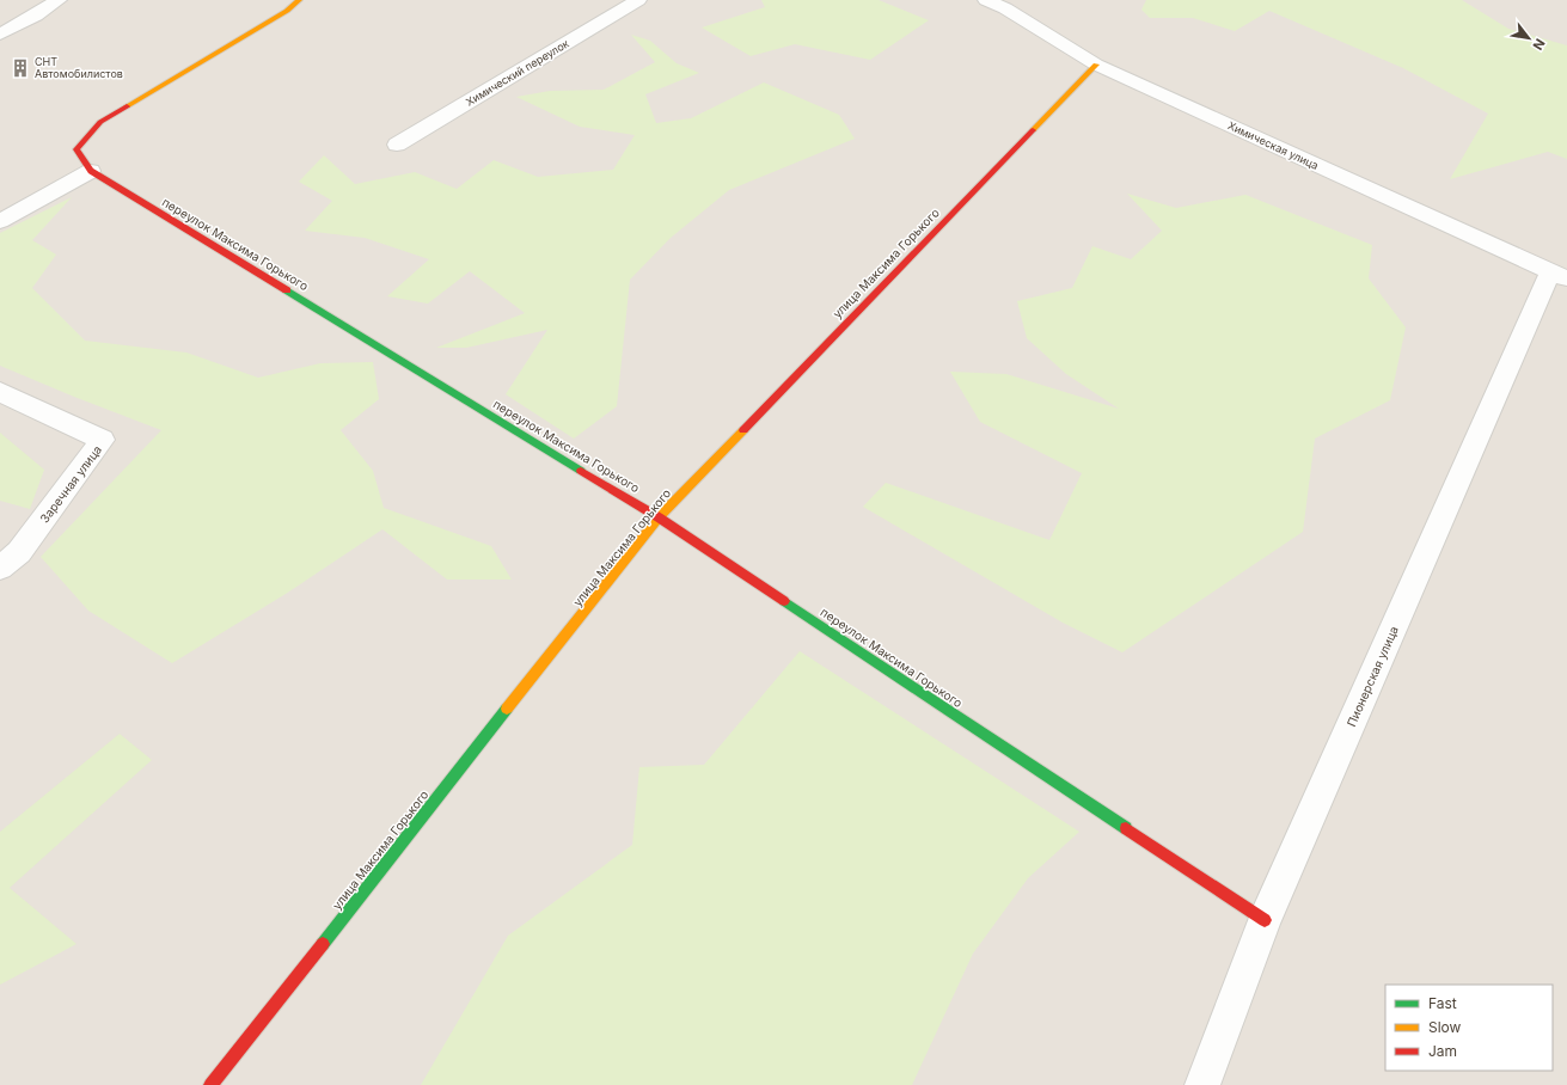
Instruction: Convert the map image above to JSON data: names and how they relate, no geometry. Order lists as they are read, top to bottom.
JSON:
{
  "streets": {
    "street": [
      "Химический переулок",
      "Химическая улица",
      "переулок Максима Горького",
      "улица Максима Горького",
      "Заречная улица",
      "Пионерская улица"
    ]
  },
  "crossings": [
    ["Химическая улица", "улица Максима Горького"],
    ["Химическая улица", "Пионерская улица"],
    ["переулок Максима Горького", "улица Максима Горького"],
    ["переулок Максима Горького", "Пионерская улица"]
  ],
  "places": {
    "building": ["СНТ Автомобилистов"]
  },
  "legend": ["Fast", "Slow", "Jam"],
  "north": "bottom right"
}
